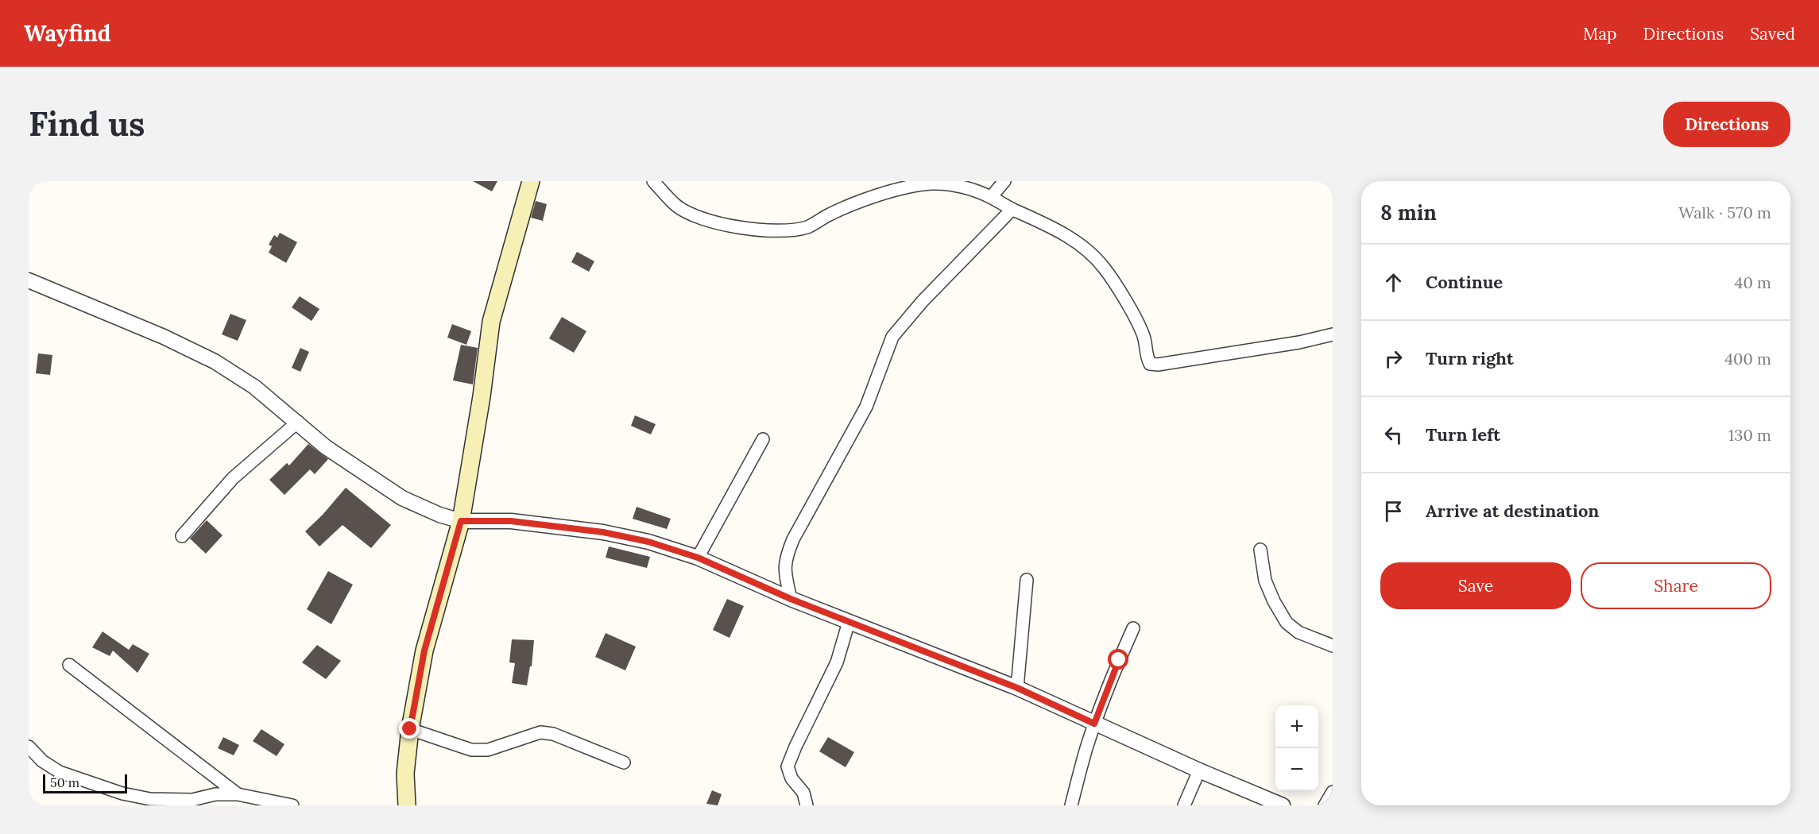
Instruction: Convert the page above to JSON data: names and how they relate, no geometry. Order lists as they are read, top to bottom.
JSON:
{
  "scale_bar": "50 m",
  "page": {
    "header": "Wayfind",
    "nav": ["Map", "Directions", "Saved"],
    "buttons": [
      "Directions",
      ["Save", "Share"]
    ],
    "title": "Find us",
    "heading": ["8 min", "Walk · 570 m"],
    "list": [
      ["Continue", "40 m"],
      ["Turn right", "400 m"],
      ["Turn left", "130 m"],
      "Arrive at destination"
    ],
    "map_buttons": ["+", "−"],
    "scale": "50 m"
  }
}
